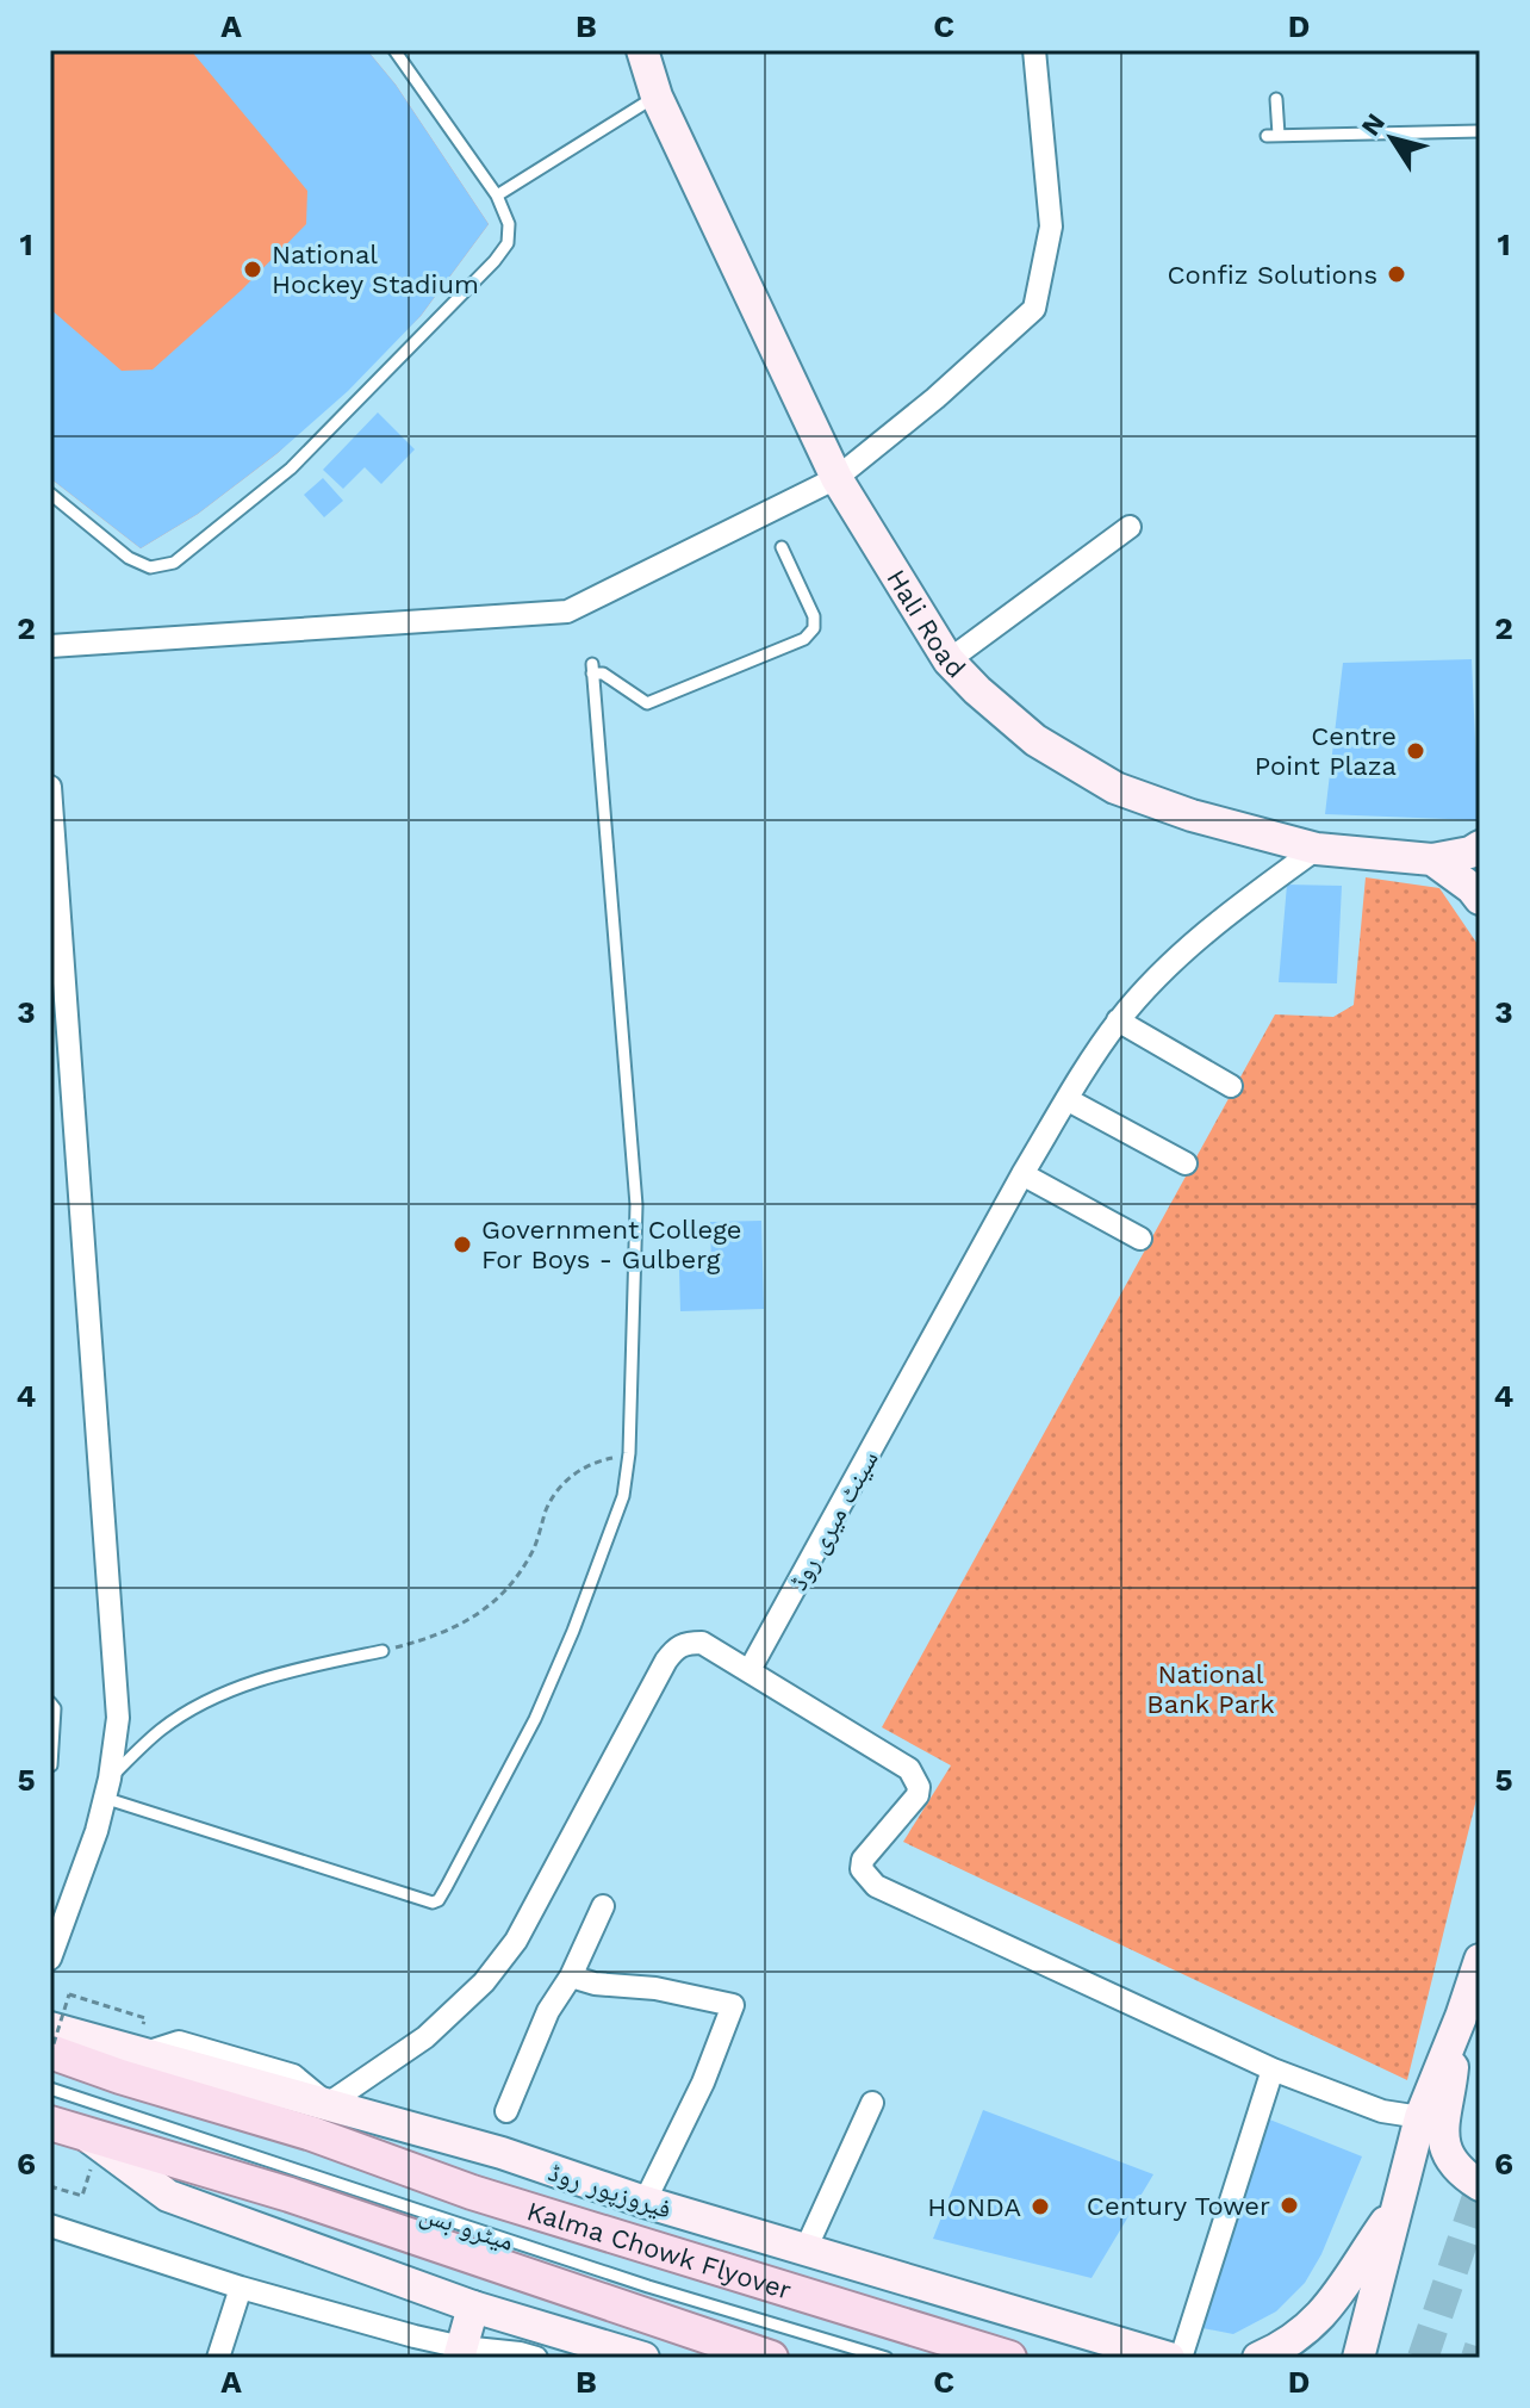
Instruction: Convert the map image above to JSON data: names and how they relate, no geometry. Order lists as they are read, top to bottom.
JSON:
{
  "streets": {
    "main road": ["Hali Road", "فیروزپور روڈ", "Kalma Chowk Flyover"],
    "street": ["سینٹ میری روڈ"],
    "lane": ["میٹرو بس"]
  },
  "crossings": [
    ["Hali Road", "سینٹ میری روڈ"],
    ["فیروزپور روڈ", "Kalma Chowk Flyover"]
  ],
  "parks": ["National Bank Park"],
  "places": [
    "National Hockey Stadium",
    "Confiz Solutions",
    "Centre Point Plaza",
    "Government College For Boys - Gulberg",
    "Century Tower",
    "HONDA"
  ],
  "north": "top left",
  "grid": {
    "columns": [
      "A",
      "B",
      "C",
      "D"
    ],
    "rows": [
      "1",
      "2",
      "3",
      "4",
      "5",
      "6"
    ]
  }
}
